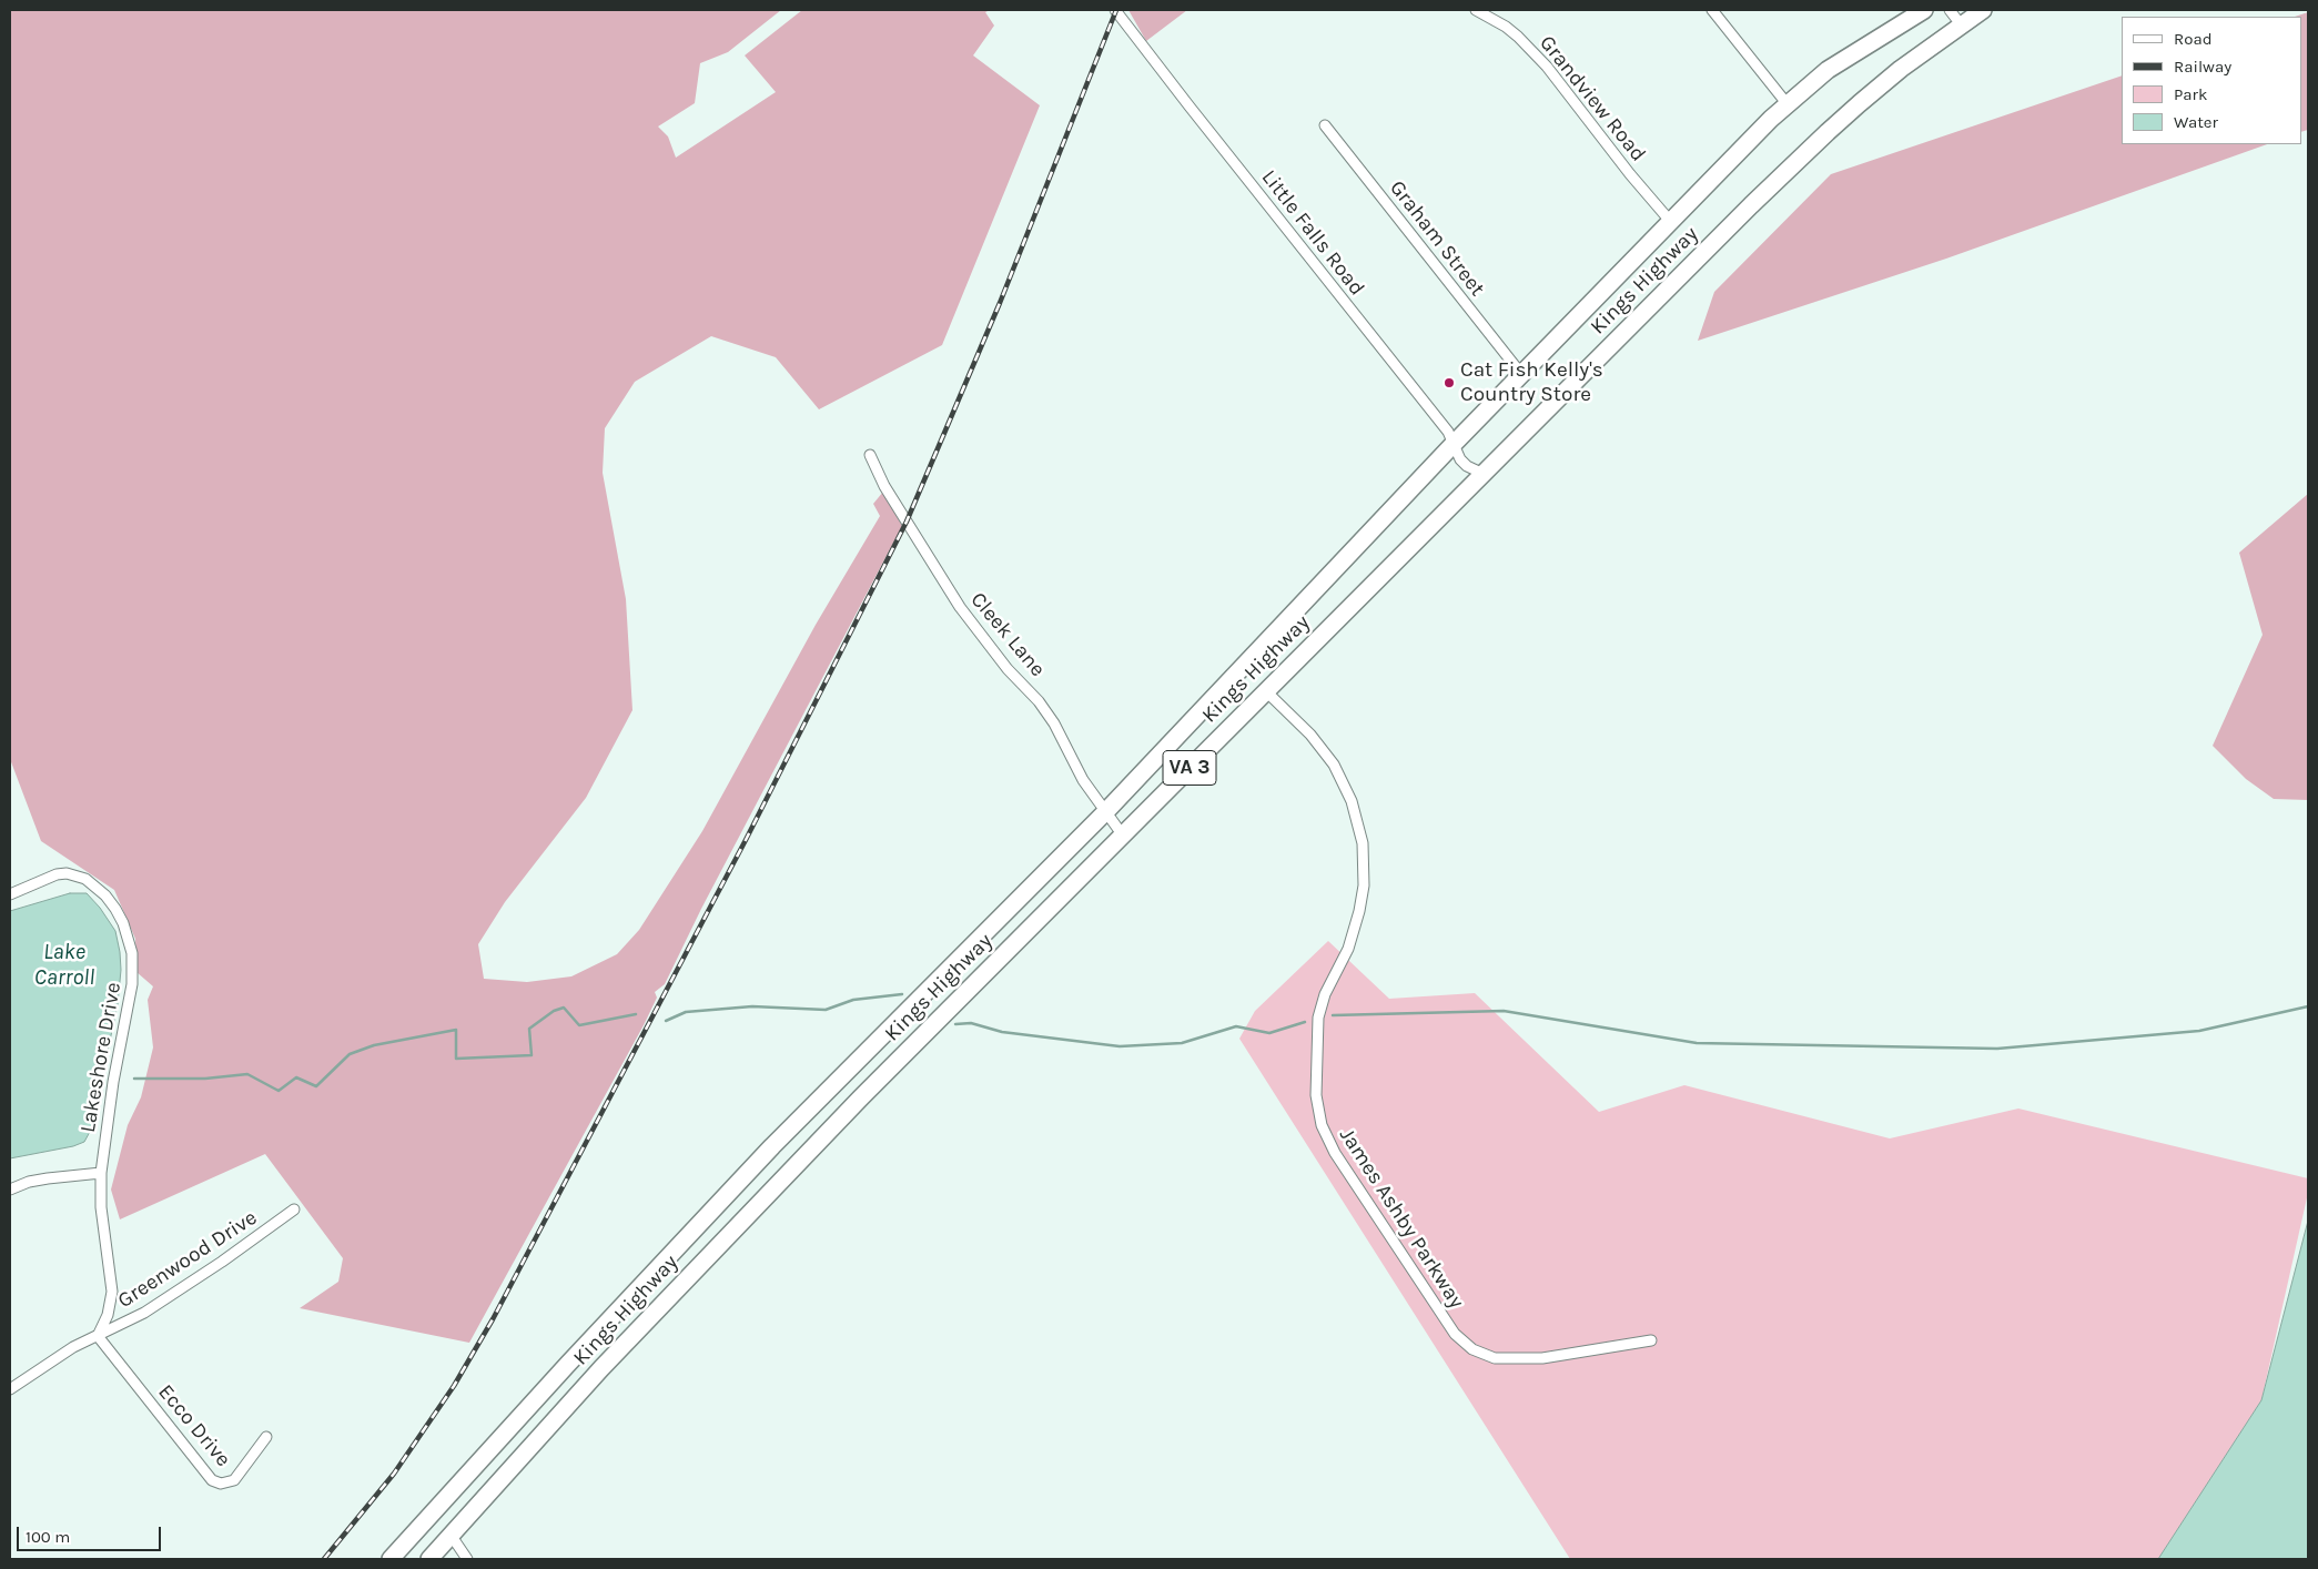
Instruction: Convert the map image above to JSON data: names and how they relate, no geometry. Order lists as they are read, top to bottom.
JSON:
{
  "streets": {
    "highway": ["Kings Highway", "VA 3"],
    "street": [
      "Grandview Road",
      "Little Falls Road",
      "Graham Street",
      "Cleek Lane",
      "Lakeshore Drive",
      "James Ashby Parkway",
      "Greenwood Drive",
      "Ecco Drive"
    ]
  },
  "crossings": [
    ["Grandview Road", "Kings Highway"],
    ["Little Falls Road", "Kings Highway"],
    ["Graham Street", "Kings Highway"],
    ["Kings Highway", "Cleek Lane"],
    ["Kings Highway", "James Ashby Parkway"],
    ["Lakeshore Drive", "Greenwood Drive"],
    ["Lakeshore Drive", "Ecco Drive"],
    ["Greenwood Drive", "Ecco Drive"]
  ],
  "water": ["Lake Carroll"],
  "places": ["Cat Fish Kelly's Country Store"],
  "legend": [
    "Road",
    "Railway",
    "Park",
    "Water"
  ],
  "scale_bar": "100 m"
}
